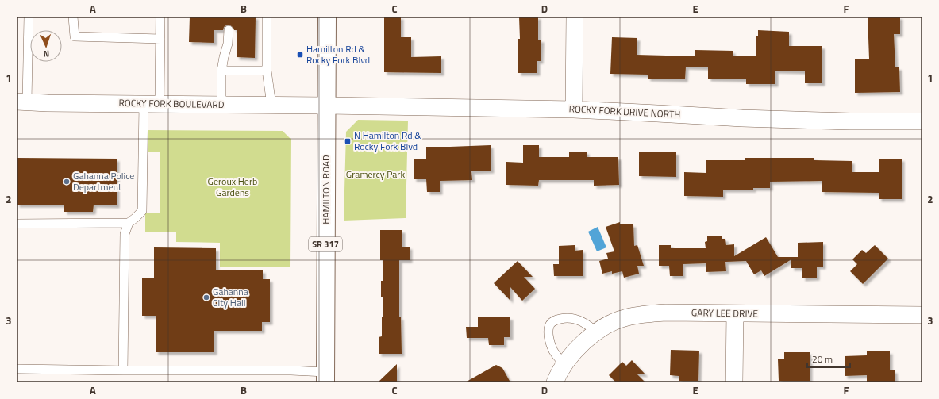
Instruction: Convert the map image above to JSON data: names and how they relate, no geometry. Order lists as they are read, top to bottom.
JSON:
{
  "streets": {
    "main road": ["HAMILTON ROAD", "SR 317"],
    "street": ["ROCKY FORK BOULEVARD", "ROCKY FORK DRIVE NORTH", "GARY LEE DRIVE"]
  },
  "crossings": [
    ["ROCKY FORK BOULEVARD", "ROCKY FORK DRIVE NORTH"],
    ["ROCKY FORK BOULEVARD", "HAMILTON ROAD"],
    ["ROCKY FORK DRIVE NORTH", "HAMILTON ROAD"]
  ],
  "parks": ["Gramercy Park", "Geroux Herb Gardens"],
  "places": {
    "transit": ["Hamilton Rd & Rocky Fork Blvd", "N Hamilton Rd & Rocky Fork Blvd"],
    "other": ["Gahanna Police Department", "Gahanna City Hall"]
  },
  "scale_bar": "20 m",
  "north": "bottom",
  "grid": {
    "columns": [
      "A",
      "B",
      "C",
      "D",
      "E",
      "F"
    ],
    "rows": ["1", "2", "3"]
  }
}
